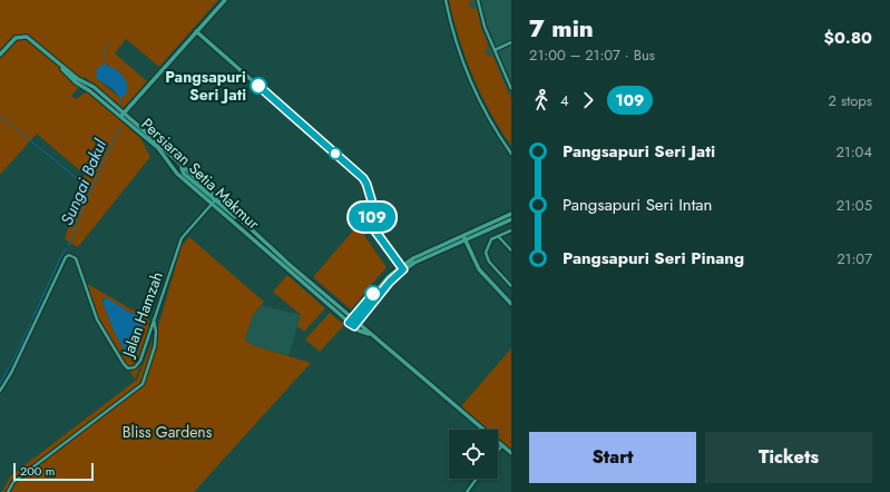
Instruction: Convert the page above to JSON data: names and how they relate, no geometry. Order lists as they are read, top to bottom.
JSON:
{
  "streets": {
    "street": ["Persiaran Setia Makmur", "Jalan Hamzah"]
  },
  "crossings": [
    ["Persiaran Setia Makmur", "Jalan Hamzah"]
  ],
  "water": ["Sungai Bakul"],
  "parks": ["Bliss Gardens"],
  "places": ["Pangsapuri Seri Jati"],
  "lines": ["bus line 109"],
  "scale_bar": "200 m",
  "page": {
    "on_map": "109",
    "heading": ["7 min", "21:00 – 21:07 · Bus", "$0.80"],
    "legs": ["4", "109", "2 stops"],
    "list": [
      {
        "name": "Pangsapuri Seri Jati",
        "value": "21:04"
      },
      {
        "name": "Pangsapuri Seri Intan",
        "value": "21:05"
      },
      {
        "name": "Pangsapuri Seri Pinang",
        "value": "21:07"
      }
    ],
    "buttons": ["Start", "Tickets"],
    "scale": "200 m"
  }
}
